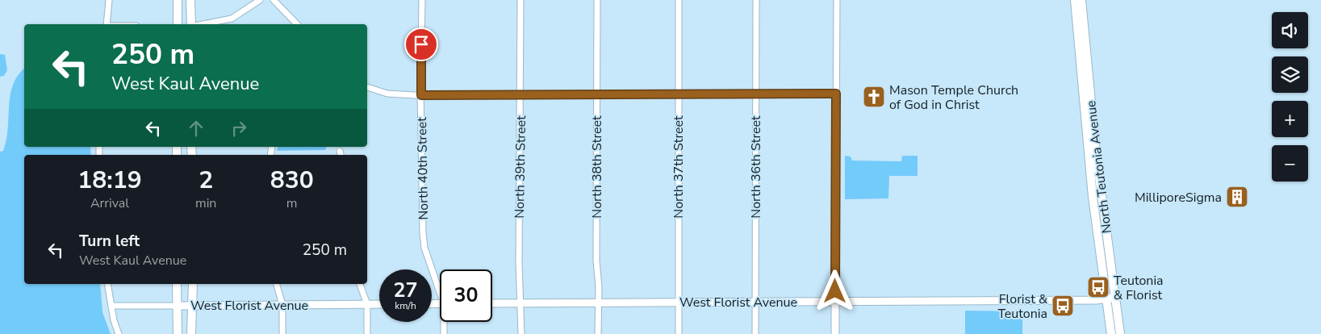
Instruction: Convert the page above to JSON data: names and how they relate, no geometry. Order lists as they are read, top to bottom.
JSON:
{
  "streets": {
    "main road": ["North Teutonia Avenue"],
    "street": [
      "North 39th Street",
      "North 38th Street",
      "North 37th Street",
      "North 36th Street",
      "North 40th Street",
      "West Florist Avenue"
    ]
  },
  "crossings": [
    ["North 39th Street", "West Florist Avenue"],
    ["North 38th Street", "West Florist Avenue"],
    ["North 37th Street", "West Florist Avenue"],
    ["North 36th Street", "West Florist Avenue"],
    ["North Teutonia Avenue", "West Florist Avenue"]
  ],
  "places": {
    "church": ["Mason Temple Church of God in Christ"],
    "building": ["MilliporeSigma"],
    "bus stop": ["Teutonia & Florist", "Florist & Teutonia"]
  },
  "page": {
    "map_buttons": ["+", "−"],
    "turn": ["250 m", "West Kaul Avenue"],
    "eta": [
      "18:19",
      "Arrival",
      "2",
      "min",
      "830",
      "m"
    ],
    "list": [
      {
        "name": "Turn left",
        "note": "West Kaul Avenue",
        "value": "250 m"
      }
    ],
    "speed": "27 km/h",
    "limit": "30"
  }
}
